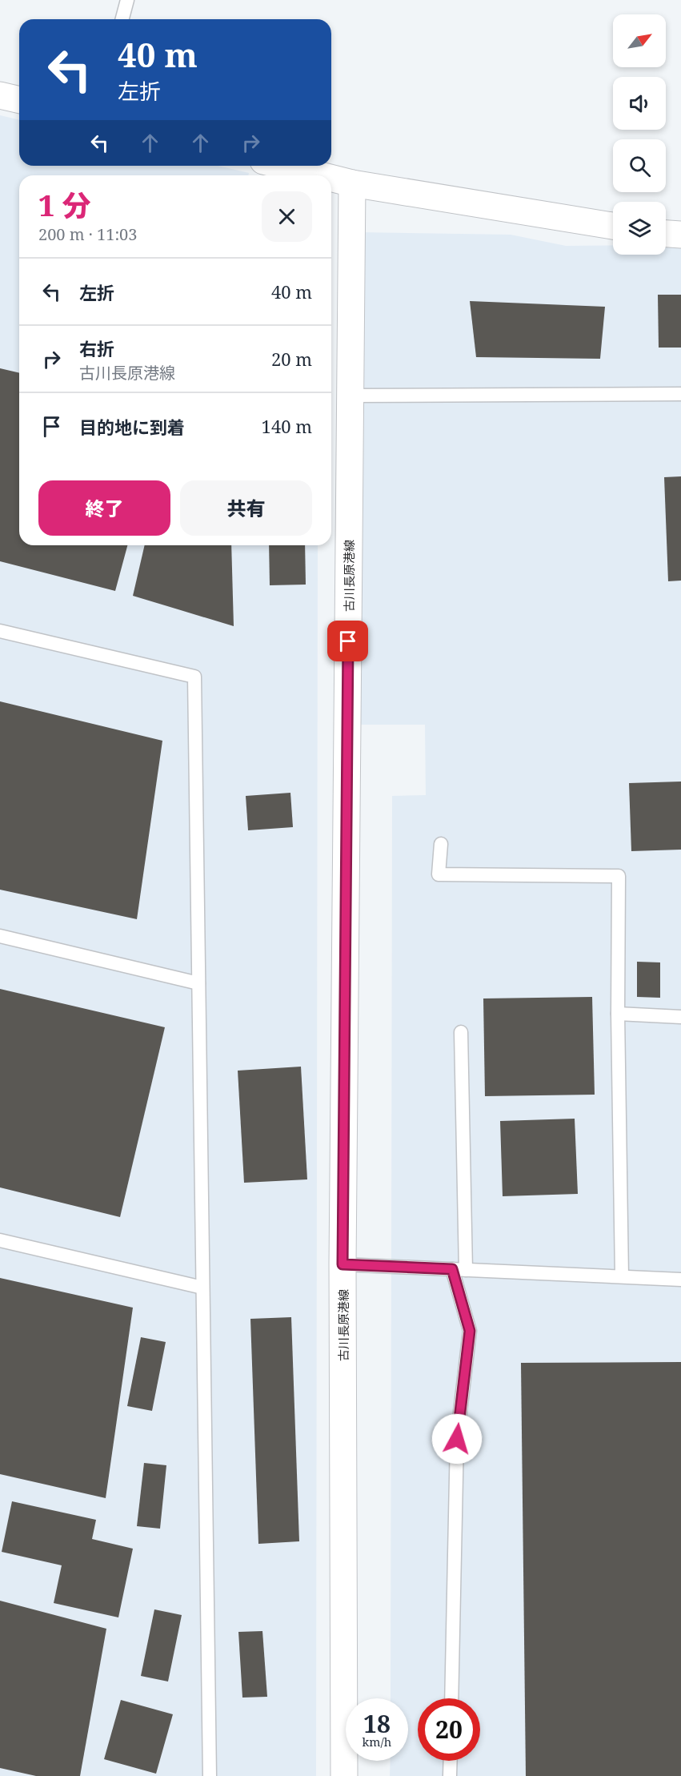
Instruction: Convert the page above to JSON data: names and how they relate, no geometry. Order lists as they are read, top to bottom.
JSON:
{
  "streets": {
    "main road": ["古川長原港線"]
  },
  "north": "top right",
  "page": {
    "turn": ["40 m", "左折"],
    "heading": ["1 分", "200 m · 11:03"],
    "list": [
      {
        "name": "左折",
        "value": "40 m"
      },
      {
        "name": "右折",
        "note": "古川長原港線",
        "value": "20 m"
      },
      {
        "name": "目的地に到着",
        "value": "140 m"
      }
    ],
    "buttons": ["終了", "共有"],
    "speed": "18 km/h",
    "limit": "20"
  }
}
